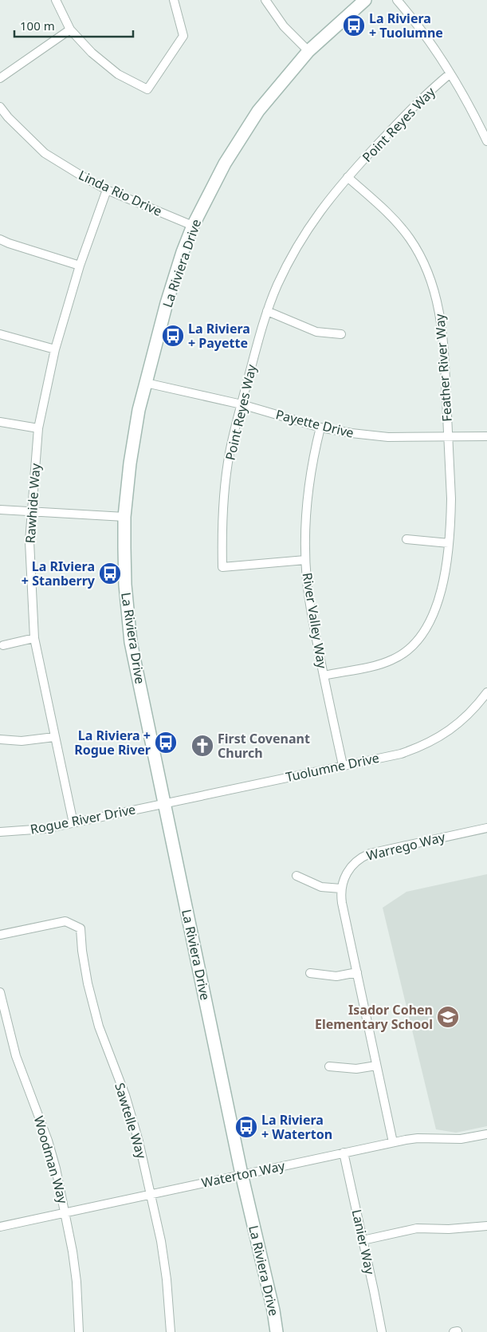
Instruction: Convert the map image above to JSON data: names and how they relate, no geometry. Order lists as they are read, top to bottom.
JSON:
{
  "streets": {
    "street": [
      "Point Reyes Way",
      "Linda Rio Drive",
      "La Riviera Drive",
      "Feather River Way",
      "Payette Drive",
      "Rawhide Way",
      "River Valley Way",
      "Tuolumne Drive",
      "Rogue River Drive",
      "Warrego Way",
      "Sawtelle Way",
      "Woodman Way",
      "Waterton Way",
      "Lanier Way"
    ]
  },
  "crossings": [
    ["Point Reyes Way", "Feather River Way"],
    ["Point Reyes Way", "Payette Drive"],
    ["Point Reyes Way", "River Valley Way"],
    ["Linda Rio Drive", "La Riviera Drive"],
    ["Linda Rio Drive", "Rawhide Way"],
    ["La Riviera Drive", "Payette Drive"],
    ["La Riviera Drive", "Tuolumne Drive"],
    ["La Riviera Drive", "Rogue River Drive"],
    ["La Riviera Drive", "Waterton Way"],
    ["Feather River Way", "Payette Drive"],
    ["Feather River Way", "River Valley Way"],
    ["Payette Drive", "River Valley Way"],
    ["Rawhide Way", "Rogue River Drive"],
    ["River Valley Way", "Tuolumne Drive"],
    ["Tuolumne Drive", "Rogue River Drive"],
    ["Warrego Way", "Waterton Way"],
    ["Sawtelle Way", "Waterton Way"],
    ["Woodman Way", "Waterton Way"],
    ["Waterton Way", "Lanier Way"]
  ],
  "places": {
    "bus stop": [
      "La Riviera + Tuolumne",
      "La Riviera + Payette",
      "La RIviera + Stanberry",
      "La Riviera + Rogue River",
      "La Riviera + Waterton"
    ],
    "church": ["First Covenant Church"],
    "school or university": ["Isador Cohen Elementary School"]
  },
  "scale_bar": "100 m"
}
